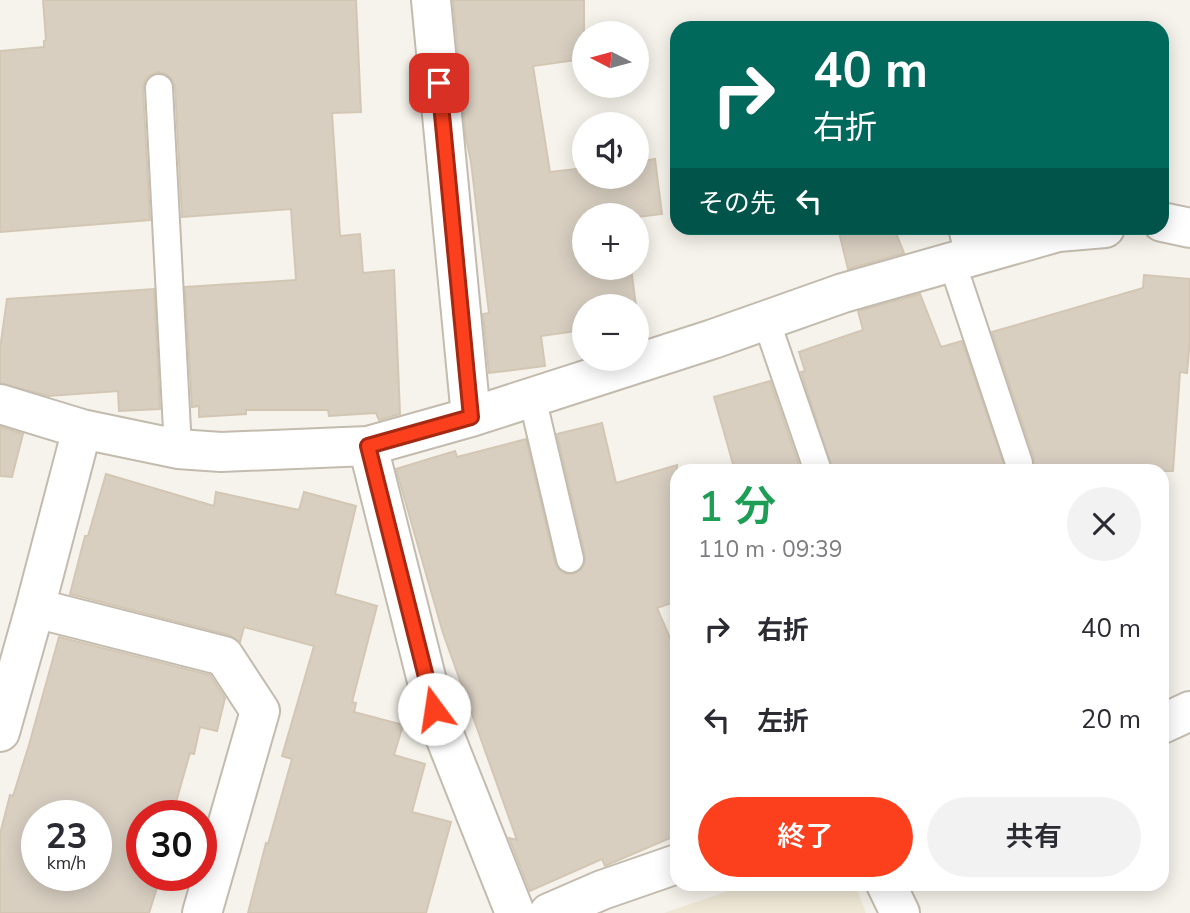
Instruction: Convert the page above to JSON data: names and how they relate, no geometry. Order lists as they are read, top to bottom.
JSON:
{
  "north": "left",
  "page": {
    "map_buttons": ["+", "−"],
    "turn": ["40 m", "右折"],
    "then": "その先",
    "heading": ["1 分", "110 m · 09:39"],
    "list": [
      {
        "name": "右折",
        "value": "40 m"
      },
      {
        "name": "左折",
        "value": "20 m"
      }
    ],
    "buttons": ["終了", "共有"],
    "speed": "23 km/h",
    "limit": "30"
  }
}
